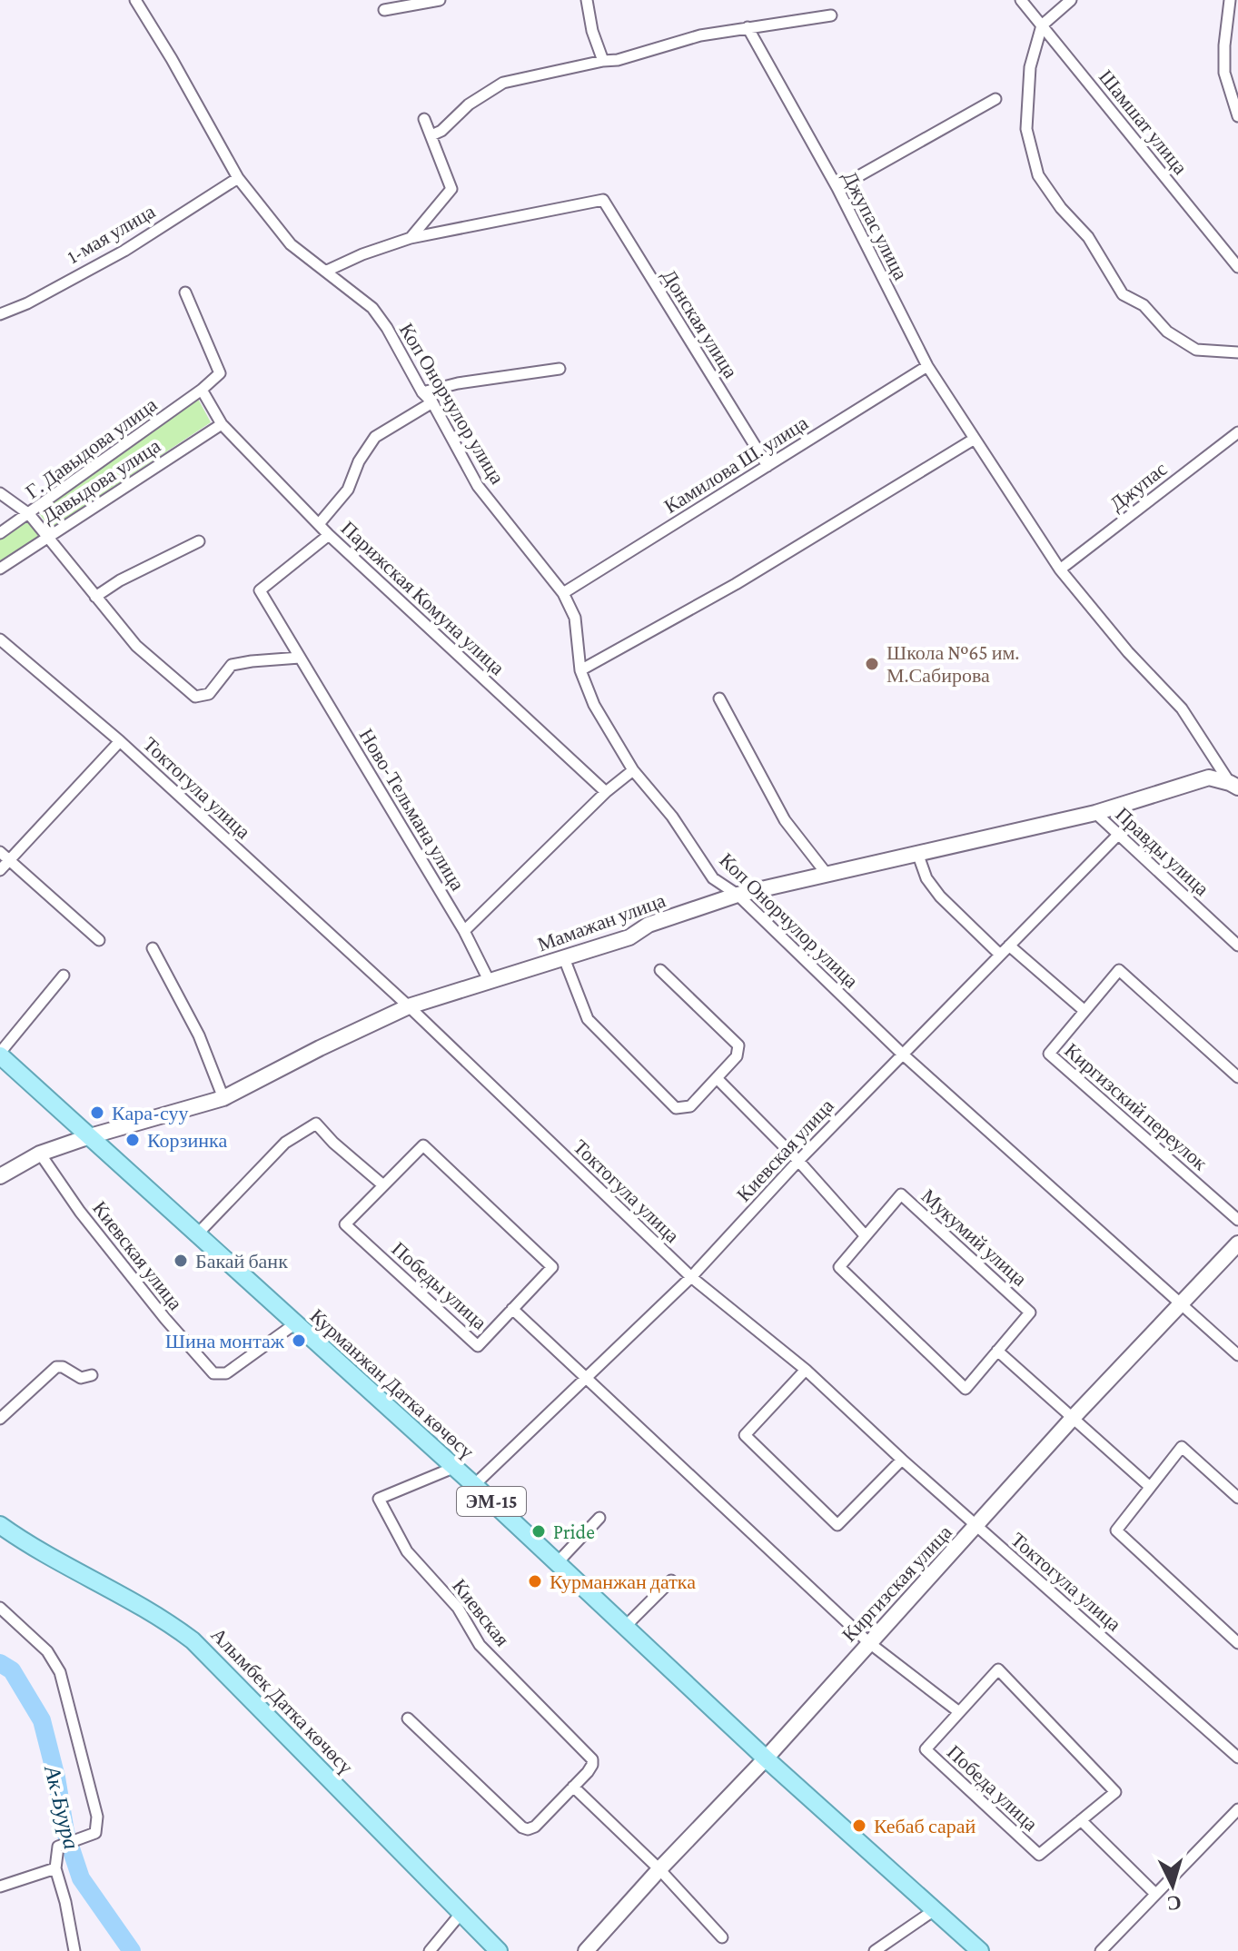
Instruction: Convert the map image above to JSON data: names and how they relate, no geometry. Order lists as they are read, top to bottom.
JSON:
{
  "streets": {
    "main road": ["Курманжан Датка көчөсү", "ЭМ-15", "Алымбек Датка көчөсү"],
    "street": [
      "Шамшат улица",
      "Джупас улица",
      "1-мая улица",
      "Донская улица",
      "Коп Онорчулор улица",
      "Г. Давыдова улица",
      "Камилова Ш. улица",
      "Давыдова улица",
      "Джупас",
      "Парижская Комуна улица",
      "Токтогула улица",
      "Ново-Тельмана улица",
      "Правды улица",
      "Мамажан улица",
      "Киргизский переулок",
      "Киевская улица",
      "Мукумий улица",
      "Победы улица",
      "Киргизская улица",
      "Киевская",
      "Победа улица"
    ]
  },
  "crossings": [
    ["Джупас улица", "Камилова Ш. улица"],
    ["Джупас улица", "Джупас"],
    ["Джупас улица", "Мамажан улица"],
    ["1-мая улица", "Коп Онорчулор улица"],
    ["Донская улица", "Камилова Ш. улица"],
    ["Коп Онорчулор улица", "Камилова Ш. улица"],
    ["Коп Онорчулор улица", "Мамажан улица"],
    ["Коп Онорчулор улица", "Киевская улица"],
    ["Коп Онорчулор улица", "Киргизская улица"],
    ["Г. Давыдова улица", "Парижская Комуна улица"],
    ["Давыдова улица", "Парижская Комуна улица"],
    ["Парижская Комуна улица", "Ново-Тельмана улица"],
    ["Токтогула улица", "Мамажан улица"],
    ["Токтогула улица", "Киевская улица"],
    ["Токтогула улица", "Киргизская улица"],
    ["Ново-Тельмана улица", "Мамажан улица"],
    ["Правды улица", "Мамажан улица"],
    ["Правды улица", "Киевская улица"],
    ["Мамажан улица", "Киевская улица"],
    ["Мамажан улица", "Курманжан Датка көчөсү"],
    ["Киевская улица", "Курманжан Датка көчөсү"],
    ["Курманжан Датка көчөсү", "Киргизская улица"],
    ["Курманжан Датка көчөсү", "Киевская"]
  ],
  "water": ["Ак-Буура"],
  "places": [
    "Школа №65 им. М.Сабирова",
    "Кара-суу",
    "Корзинка",
    "Бакай банк",
    "Шина монтаж",
    "Pride",
    "Курманжан датка",
    "Кебаб сарай"
  ],
  "north": "bottom"
}
